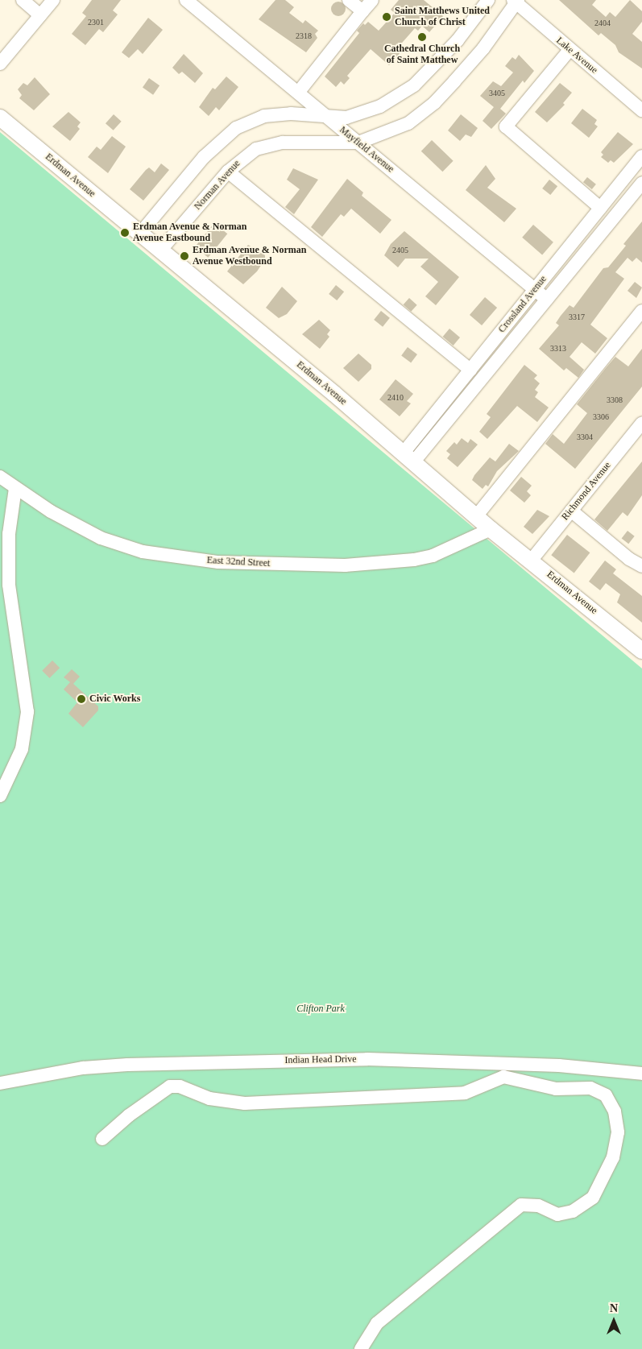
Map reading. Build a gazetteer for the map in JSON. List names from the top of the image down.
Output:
{
  "streets": {
    "main road": ["Erdman Avenue"],
    "street": [
      "Lake Avenue",
      "Mayfield Avenue",
      "Norman Avenue",
      "Crossland Avenue",
      "Richmond Avenue",
      "East 32nd Street",
      "Indian Head Drive"
    ]
  },
  "crossings": [
    ["Lake Avenue", "Norman Avenue"],
    ["Mayfield Avenue", "Norman Avenue"],
    ["Mayfield Avenue", "Crossland Avenue"],
    ["Erdman Avenue", "Norman Avenue"],
    ["Erdman Avenue", "Crossland Avenue"],
    ["Erdman Avenue", "Richmond Avenue"],
    ["Erdman Avenue", "East 32nd Street"]
  ],
  "parks": ["Clifton Park"],
  "places": [
    "Saint Matthews United Church of Christ",
    "Cathedral Church of Saint Matthew",
    "Erdman Avenue & Norman Avenue Eastbound",
    "Erdman Avenue & Norman Avenue Westbound",
    "Civic Works"
  ],
  "house_numbers": [
    "2301",
    "2404",
    "2318",
    "3405",
    "2405",
    "3317",
    "3313",
    "2410",
    "3308",
    "3306",
    "3304"
  ],
  "north": "top"
}
